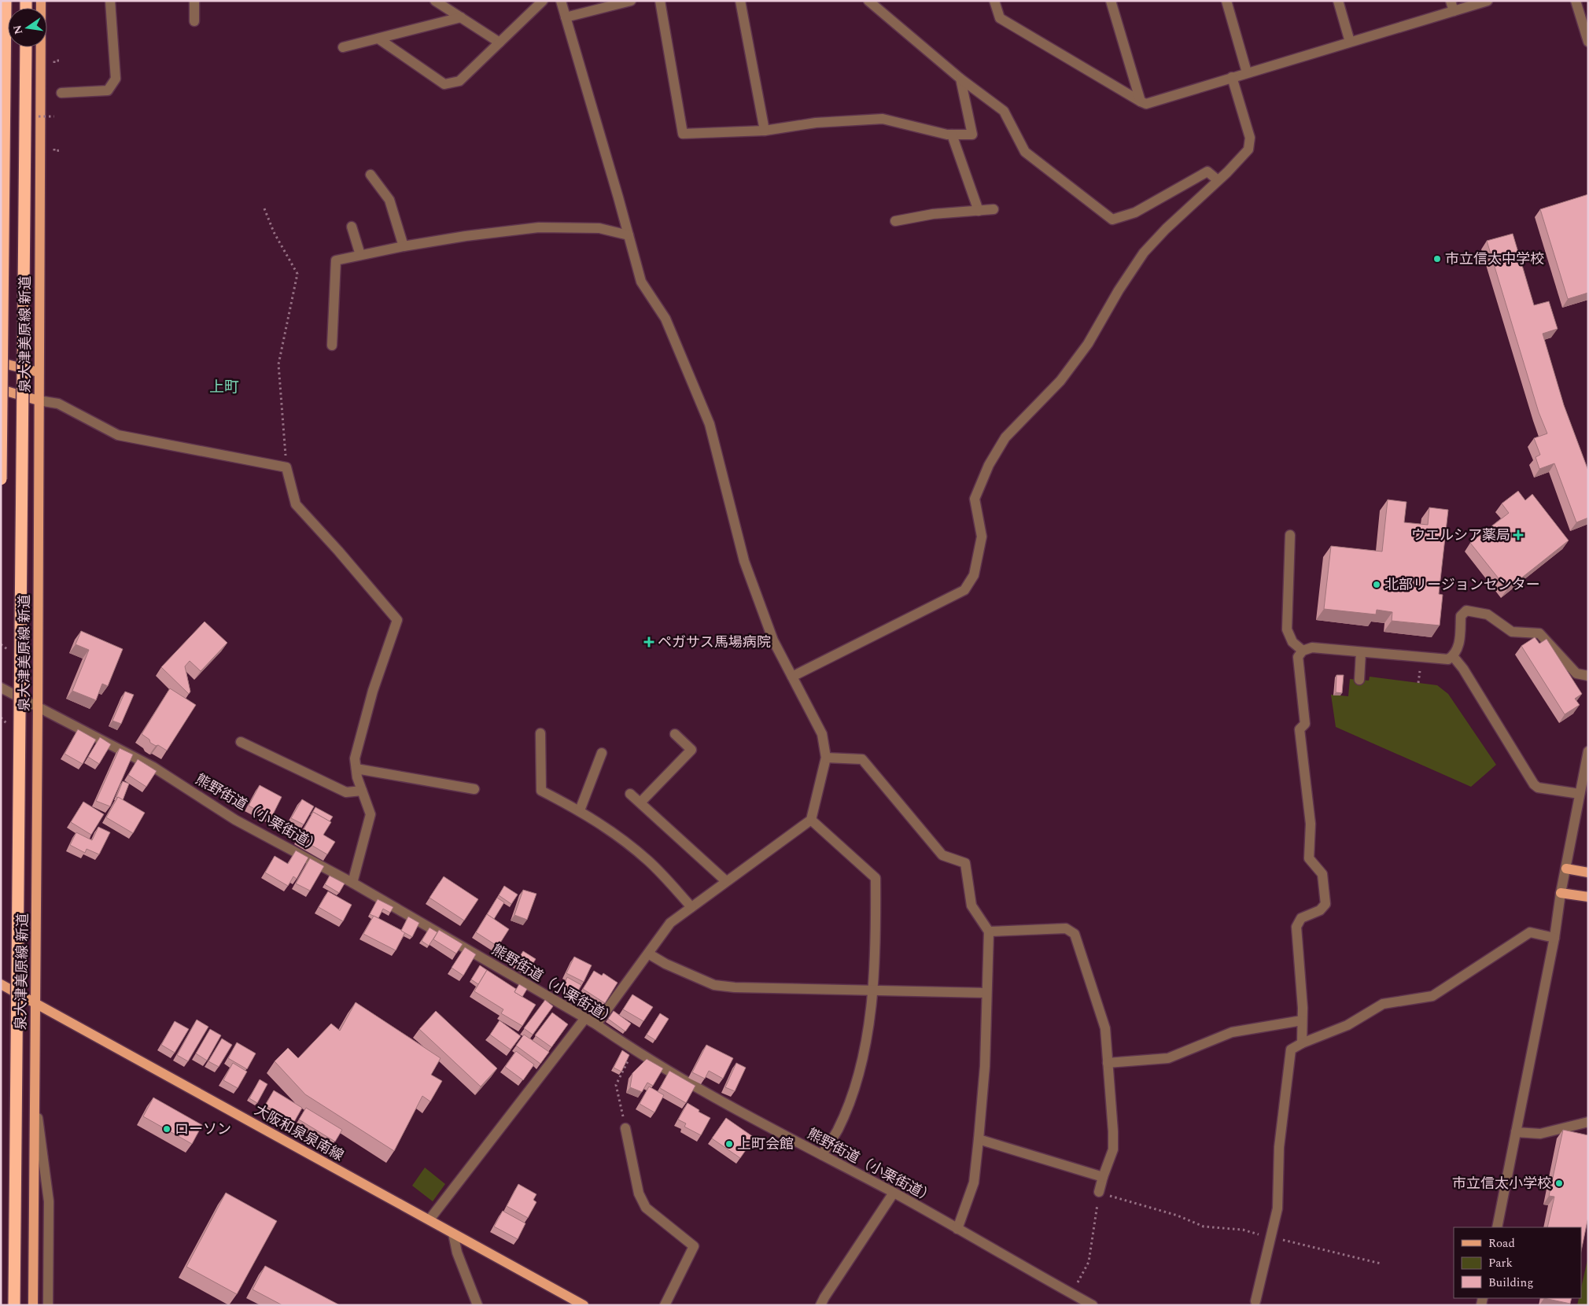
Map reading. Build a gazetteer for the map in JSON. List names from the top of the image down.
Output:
{
  "streets": {
    "main road": ["泉大津美原線 新道", "大阪和泉泉南線"],
    "street": ["熊野街道（小栗街道）"]
  },
  "crossings": [
    ["泉大津美原線 新道", "熊野街道（小栗街道）"],
    ["泉大津美原線 新道", "大阪和泉泉南線"]
  ],
  "districts": ["上町"],
  "places": {
    "other": [
      "市立信太中学校",
      "北部リージョンセンター",
      "ローソン",
      "上町会館",
      "市立信太小学校"
    ],
    "health": ["ウエルシア薬局", "ペガサス馬場病院"]
  },
  "legend": ["Road", "Park", "Building"],
  "north": "left"
}
